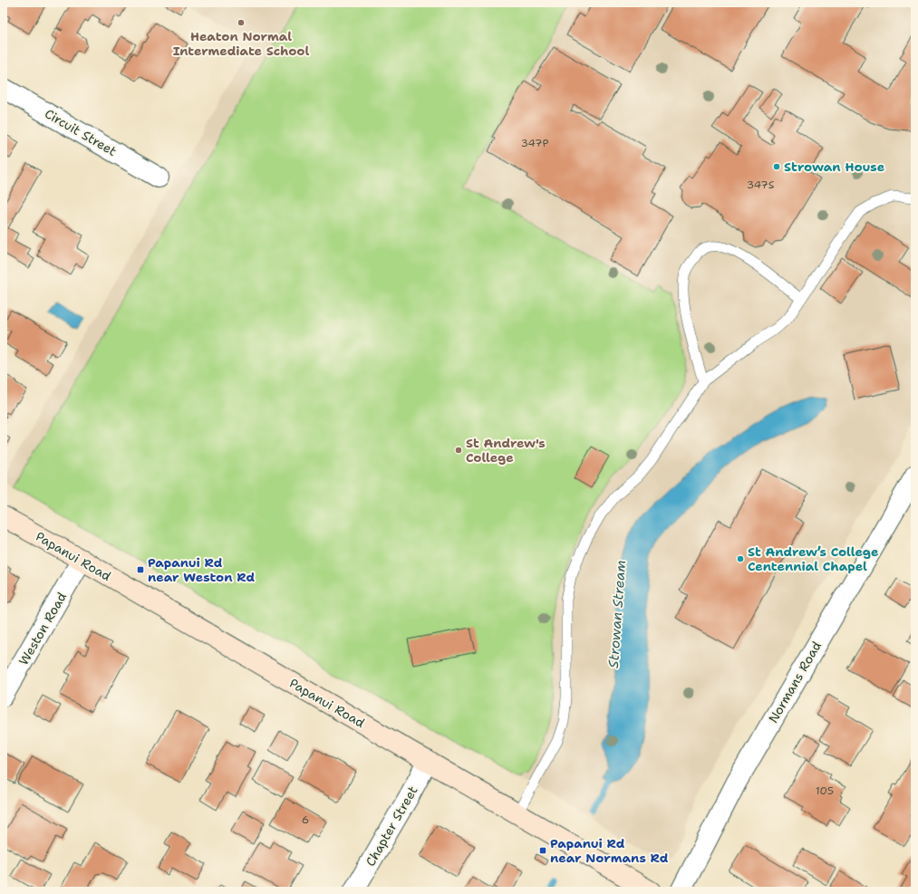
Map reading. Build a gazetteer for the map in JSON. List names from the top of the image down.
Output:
{
  "streets": {
    "main road": ["Papanui Road"],
    "street": [
      "Circuit Street",
      "Weston Road",
      "Normans Road",
      "Chapter Street"
    ]
  },
  "crossings": [
    ["Papanui Road", "Weston Road"],
    ["Papanui Road", "Chapter Street"]
  ],
  "water": ["Strowan Stream"],
  "places": {
    "other": [
      "Heaton Normal Intermediate School",
      "Strowan House",
      "St Andrew's College",
      "St Andrew’s College Centennial Chapel"
    ],
    "transit": ["Papanui Rd near Weston Rd", "Papanui Rd near Normans Rd"]
  },
  "house_numbers": [
    "347P",
    "347S",
    "105",
    "6"
  ]
}
